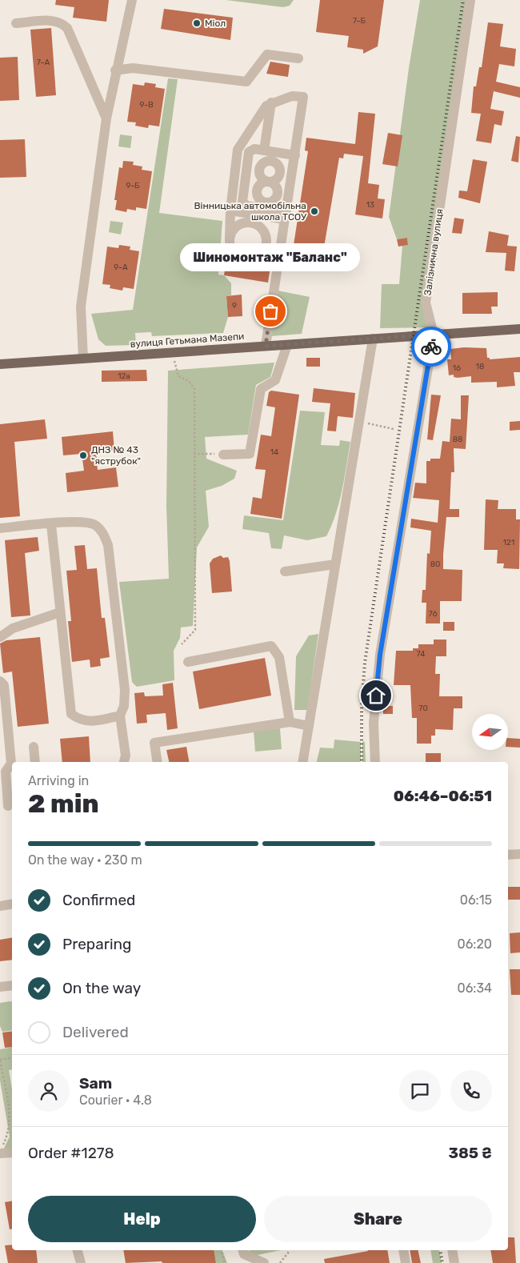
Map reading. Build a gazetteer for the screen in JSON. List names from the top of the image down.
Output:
{
  "streets": {
    "main road": ["вулиця Гетьмана Мазепи"],
    "street": ["Залізнична вулиця"]
  },
  "crossings": [
    ["Залізнична вулиця", "вулиця Гетьмана Мазепи"]
  ],
  "places": [
    "Міол",
    "Вінницька автомобільна школа ТСОУ",
    "Шиномонтаж \"Баланс\"",
    "ДНЗ № 43 \"яструбок\""
  ],
  "house_numbers": [
    "7-Б",
    "7-А",
    "9-В",
    "9-Б",
    "13",
    "9-А",
    "9",
    "18",
    "16",
    "12а",
    "88",
    "14",
    "121",
    "80",
    "76",
    "74",
    "70"
  ],
  "north": "left",
  "page": {
    "bubble": "Шиномонтаж \"Баланс\"",
    "heading": ["2 min", "Arriving in", "06:46–06:51"],
    "panel": [
      "Sam",
      "Courier · 4.8",
      "Order #1278",
      "385 ₴"
    ],
    "bar": "On the way · 230 m",
    "list": [
      ["Confirmed", "06:15"],
      ["Preparing", "06:20"],
      ["On the way", "06:34"],
      "Delivered"
    ],
    "buttons": ["Help", "Share"]
  }
}
